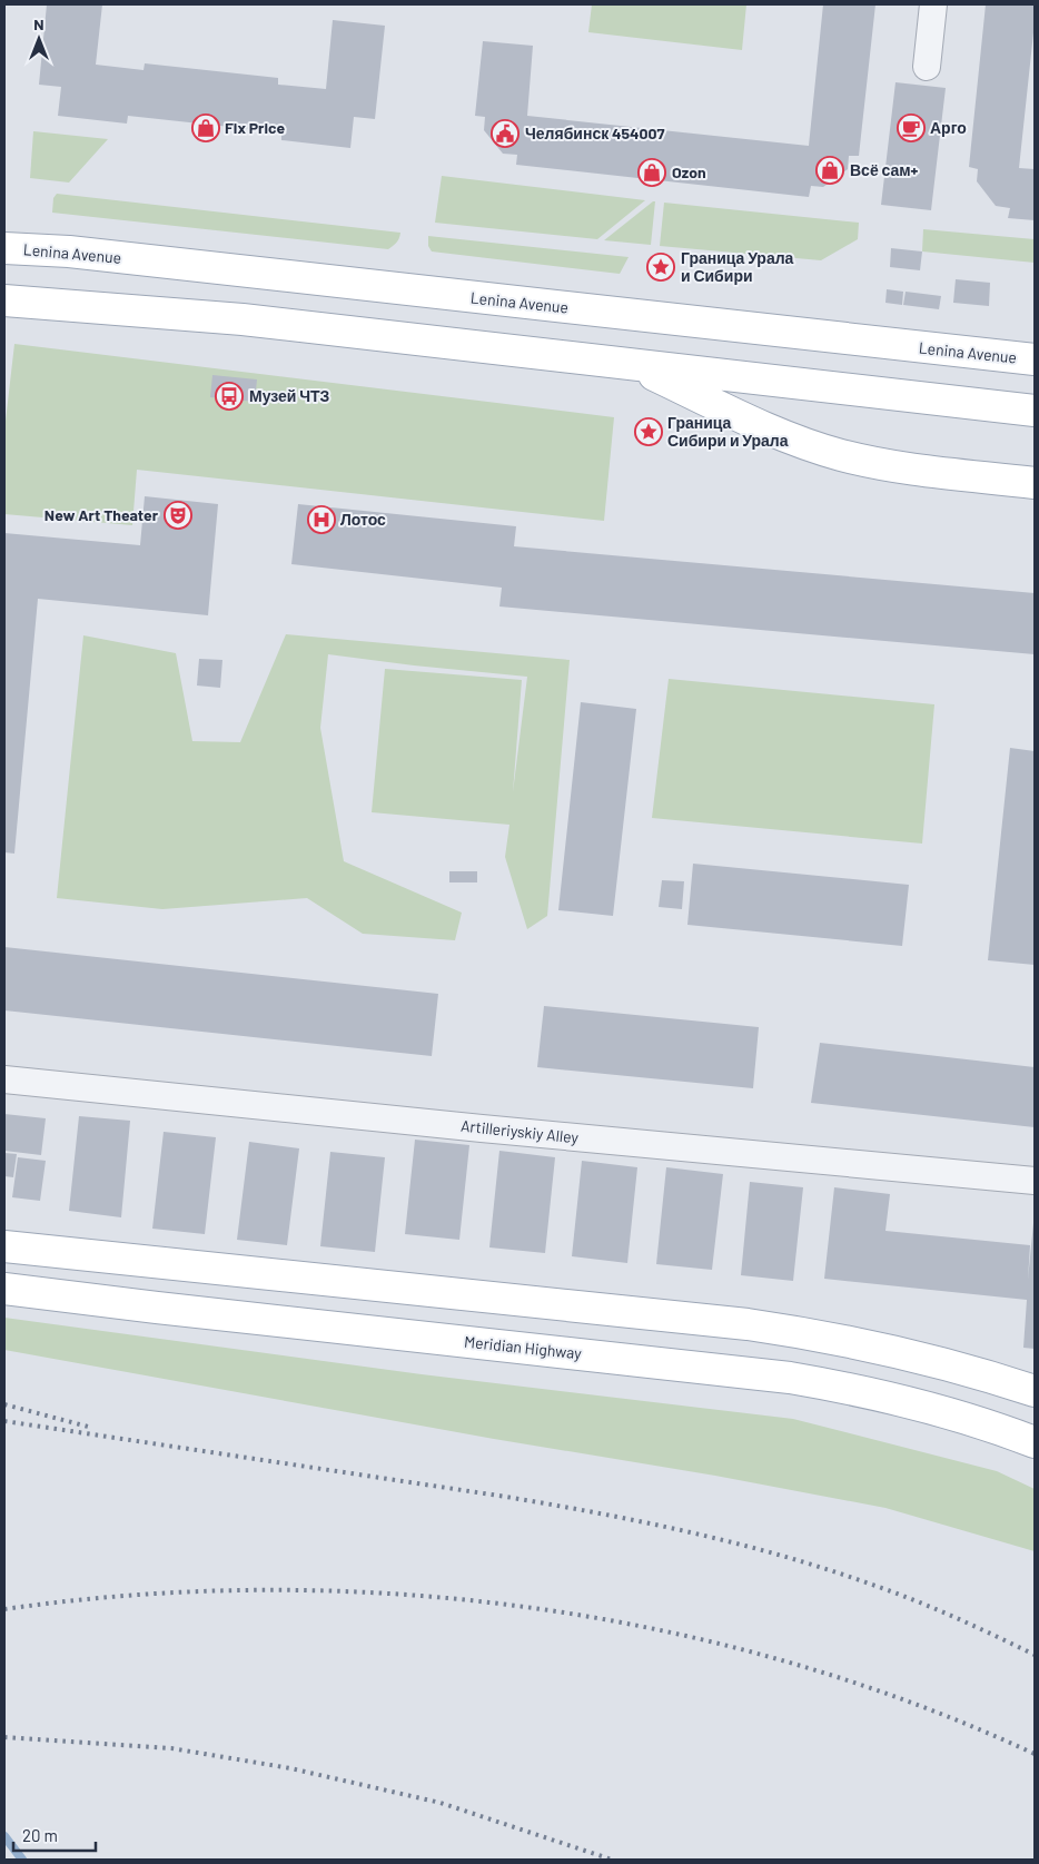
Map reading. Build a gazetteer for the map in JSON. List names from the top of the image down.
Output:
{
  "streets": {
    "main road": ["Lenina Avenue", "Meridian Highway"],
    "street": ["Artilleriyskiy Alley"]
  },
  "places": {
    "shop": ["Fix Price", "Всё сам+", "Ozon"],
    "cafe": ["Арго"],
    "public building": ["Челябинск 454007"],
    "place": ["Граница Урала и Сибири", "Граница Сибири и Урала"],
    "bus stop": ["Музей ЧТЗ"],
    "theatre": ["New Art Theater"],
    "hospital": ["Лотос"]
  },
  "scale_bar": "20 m",
  "north": "top"
}
